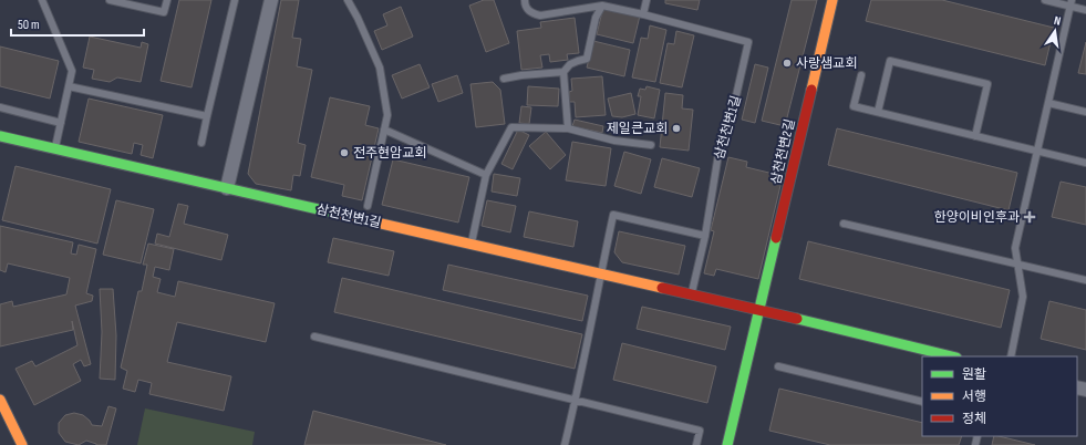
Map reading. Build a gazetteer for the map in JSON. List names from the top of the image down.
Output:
{
  "streets": {
    "street": ["삼천천변1길", "삼천천변2길"]
  },
  "crossings": [
    ["삼천천변1길", "삼천천변2길"]
  ],
  "places": {
    "other": ["사랑샘교회", "제일큰교회", "전주현암교회"],
    "health": ["한양이비인후과"]
  },
  "legend": ["원활", "서행", "정체"],
  "scale_bar": "50 m",
  "north": "top"
}
